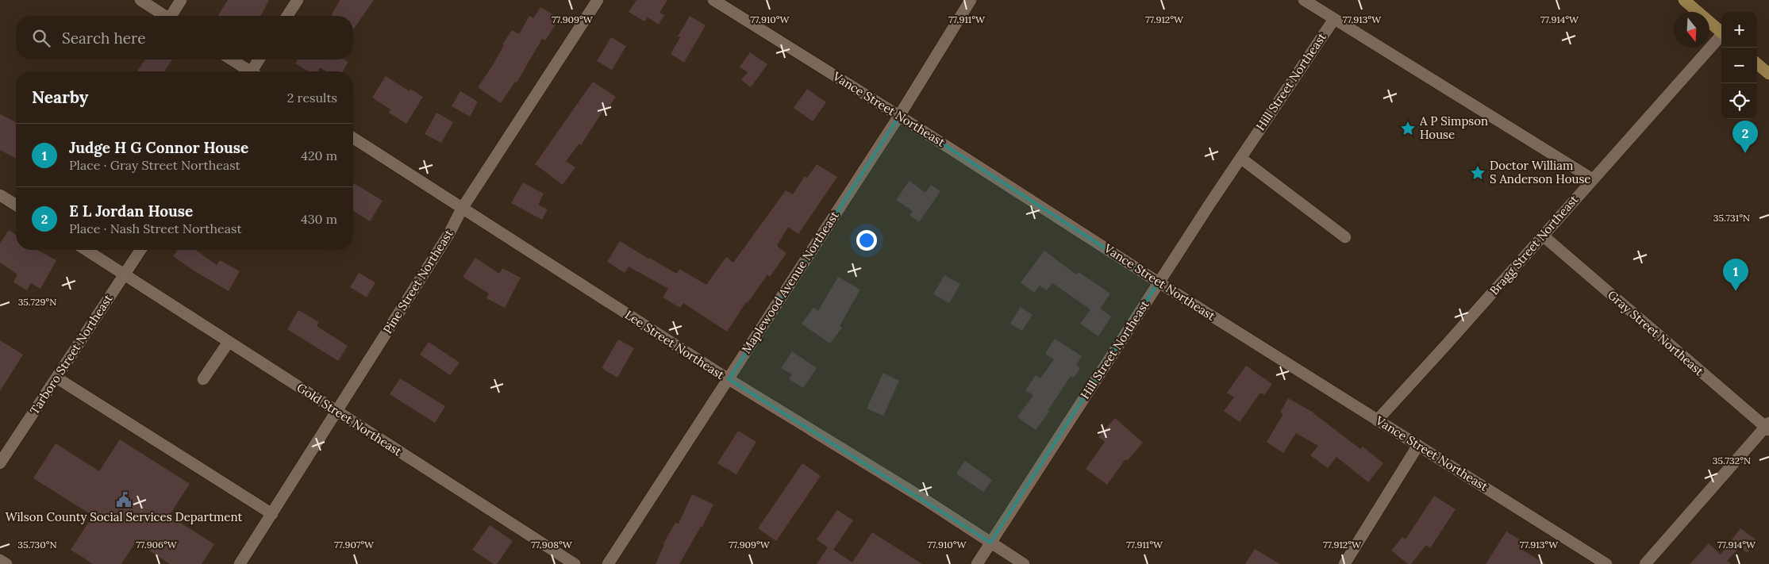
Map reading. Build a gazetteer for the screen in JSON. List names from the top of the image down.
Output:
{
  "streets": {
    "street": [
      "Hill Street Northeast",
      "Vance Street Northeast",
      "Bragg Street Northeast",
      "Pine Street Northeast",
      "Maplewood Avenue Northeast",
      "Gray Street Northeast",
      "Lee Street Northeast",
      "Tarboro Street Northeast",
      "Gold Street Northeast"
    ]
  },
  "crossings": [
    ["Hill Street Northeast", "Vance Street Northeast"],
    ["Hill Street Northeast", "Lee Street Northeast"],
    ["Vance Street Northeast", "Bragg Street Northeast"],
    ["Vance Street Northeast", "Maplewood Avenue Northeast"],
    ["Bragg Street Northeast", "Gray Street Northeast"],
    ["Pine Street Northeast", "Lee Street Northeast"],
    ["Pine Street Northeast", "Gold Street Northeast"],
    ["Maplewood Avenue Northeast", "Lee Street Northeast"],
    ["Tarboro Street Northeast", "Gold Street Northeast"]
  ],
  "places": {
    "place": ["A P Simpson House", "Doctor William S Anderson House"],
    "public building": ["Wilson County Social Services Department"]
  },
  "north": "bottom",
  "page": {
    "map_buttons": ["+", "−"],
    "search": "Search here",
    "heading": ["Nearby", "2 results"],
    "pins": ["2", "1"],
    "list": [
      {
        "mark": "1",
        "name": "Judge H G Connor House",
        "note": "Place · Gray Street Northeast",
        "value": "420 m"
      },
      {
        "mark": "2",
        "name": "E L Jordan House",
        "note": "Place · Nash Street Northeast",
        "value": "430 m"
      }
    ]
  },
  "coordinates": [
    "77.909°W",
    "77.910°W",
    "77.911°W",
    "77.912°W",
    "77.913°W",
    "77.914°W",
    "35.731°N",
    "35.729°N",
    "35.732°N",
    "35.730°N",
    "77.906°W",
    "77.907°W",
    "77.908°W"
  ]
}
